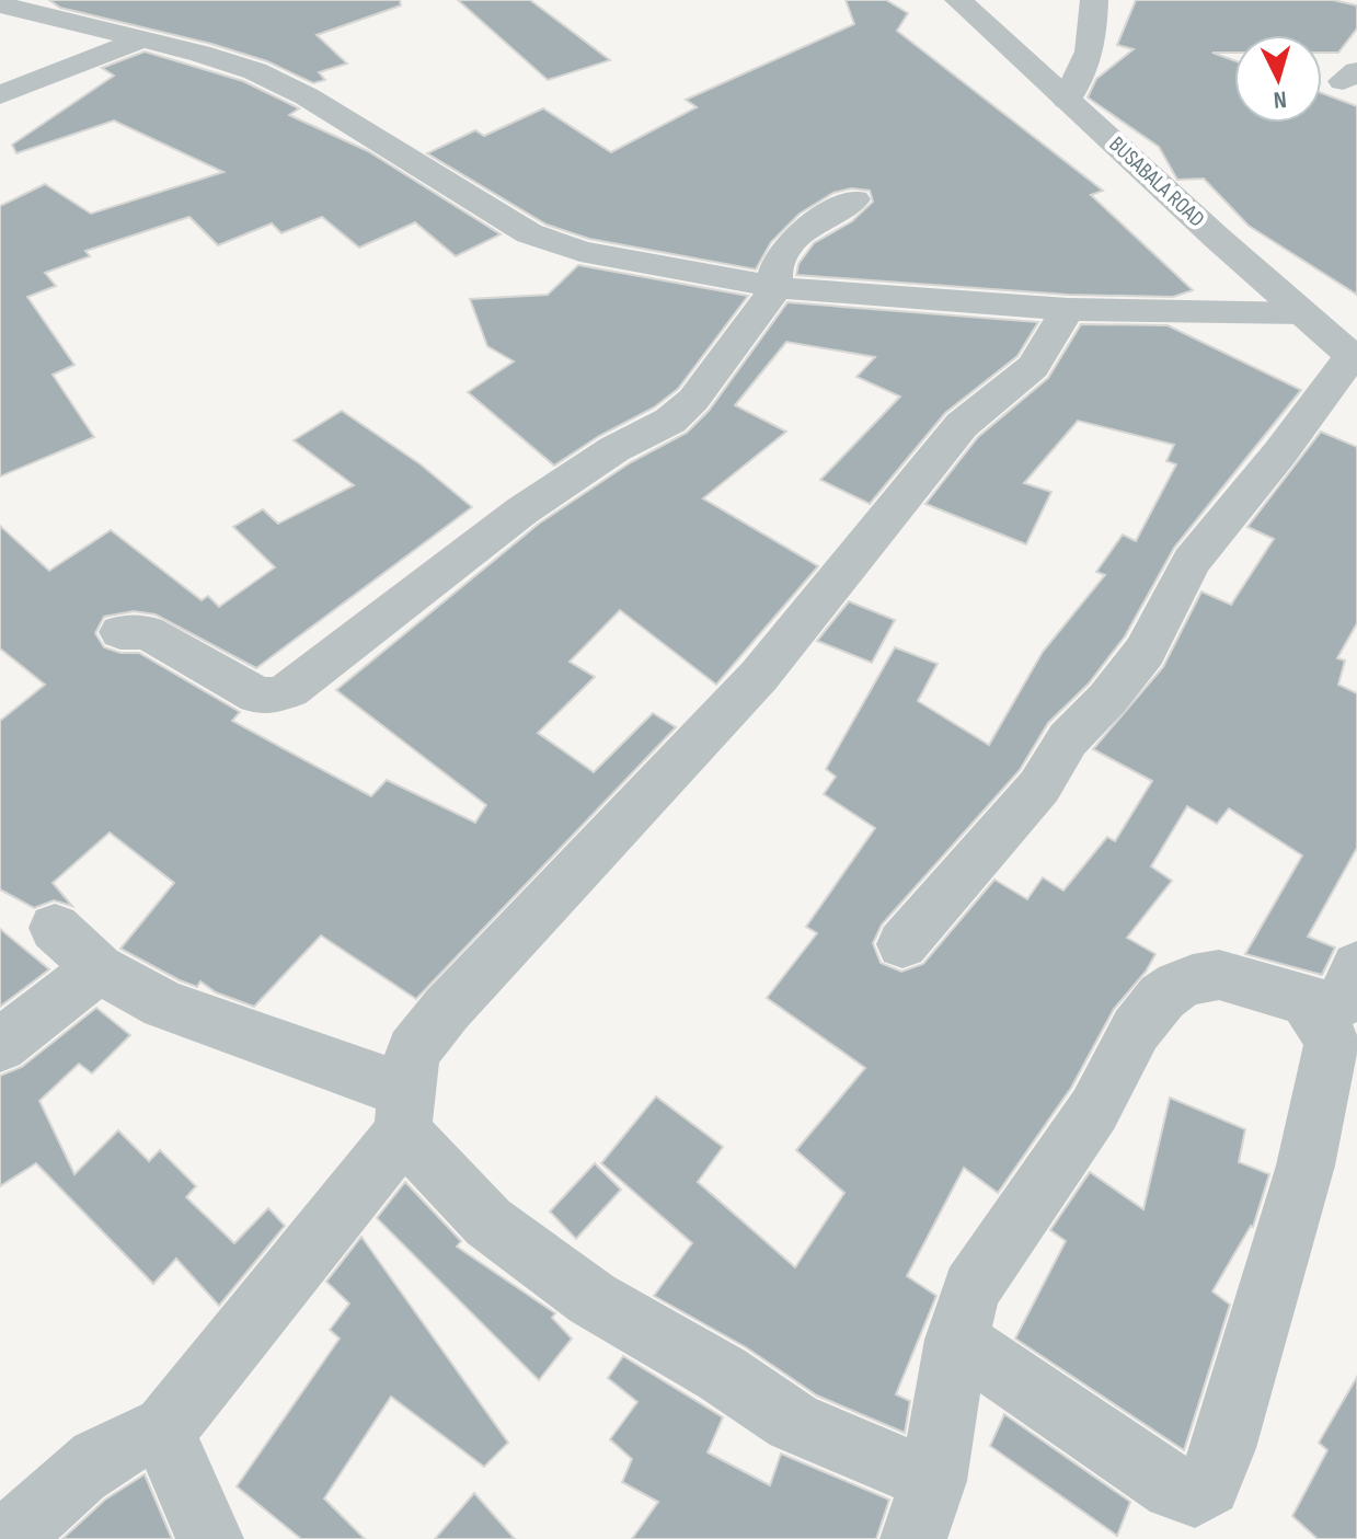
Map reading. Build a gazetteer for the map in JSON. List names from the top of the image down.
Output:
{
  "streets": {
    "street": ["BUSABALA ROAD"]
  },
  "north": "bottom"
}
